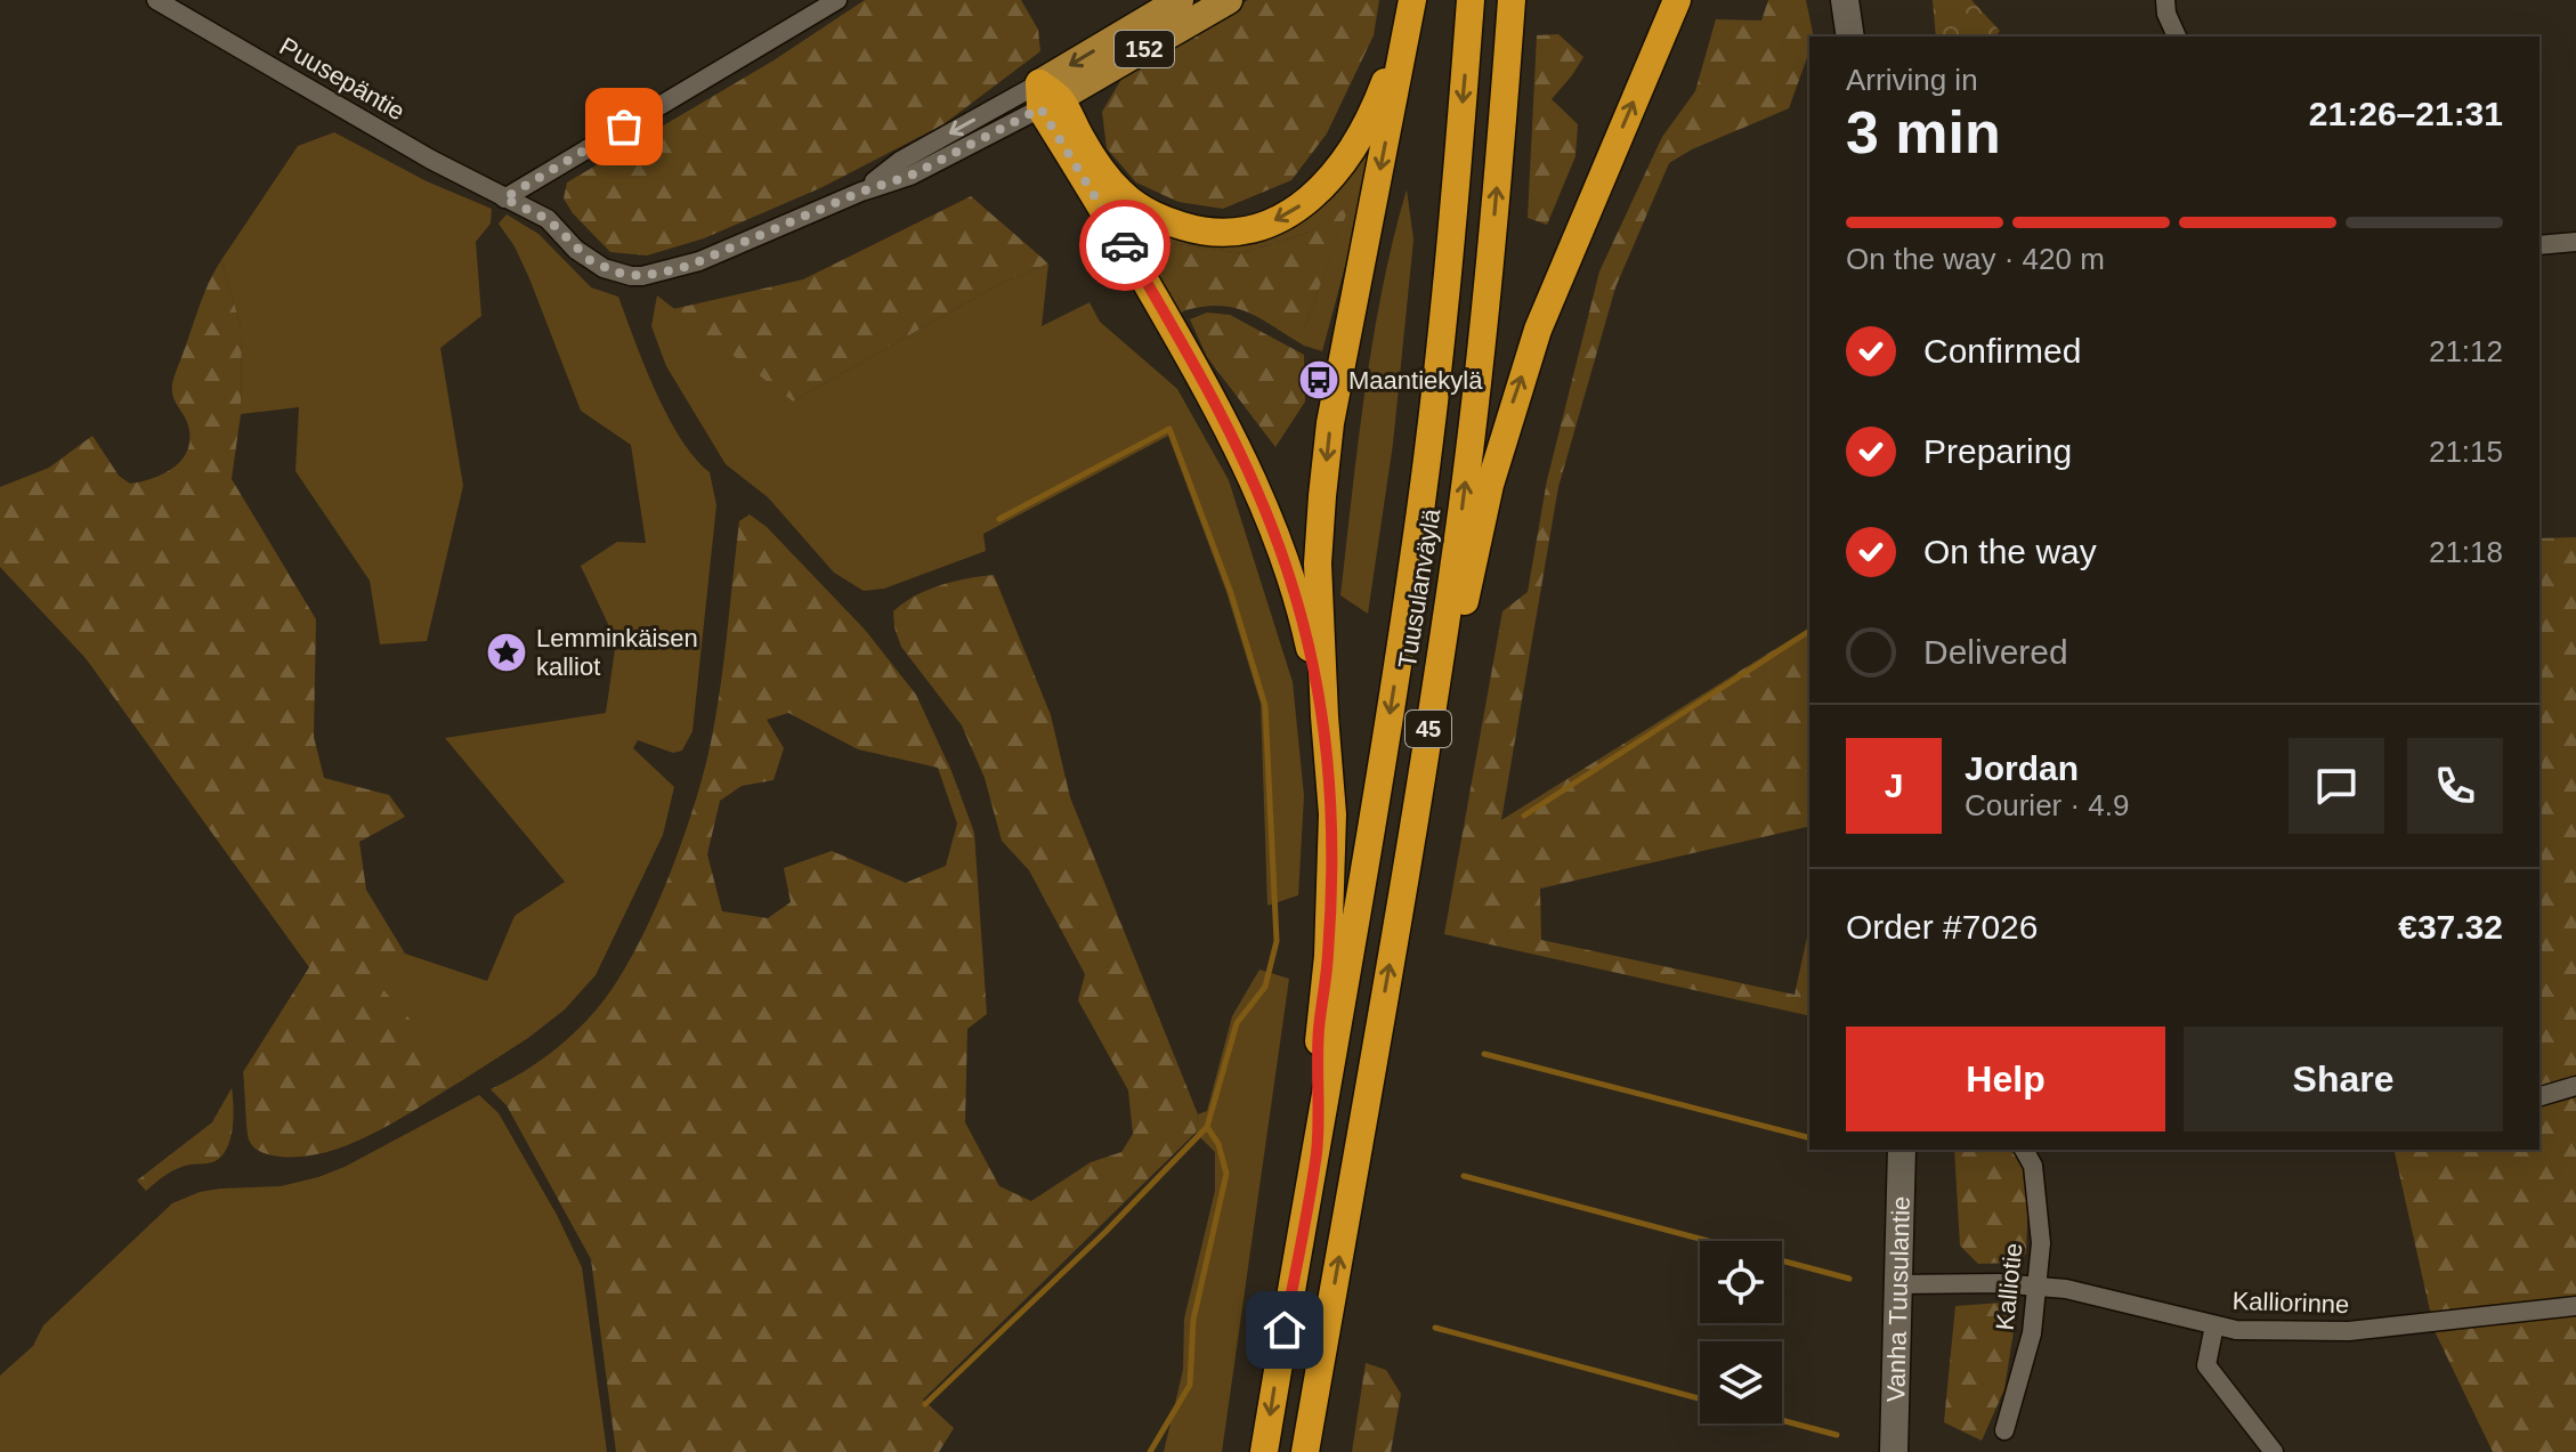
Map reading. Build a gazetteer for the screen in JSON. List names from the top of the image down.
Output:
{
  "streets": {
    "highway": ["Tuusulanväylä", "45"],
    "main road": ["152", "Vanha Tuusulantie"],
    "street": ["Puusepäntie", "Kalliotie", "Kalliorinne"]
  },
  "crossings": [
    ["152", "Puusepäntie"],
    ["Kalliotie", "Kalliorinne"],
    ["Vanha Tuusulantie", "Kalliorinne"]
  ],
  "places": {
    "bus stop": ["Maantiekylä"],
    "place": ["Lemminkäisen kalliot"]
  },
  "page": {
    "heading": ["3 min", "Arriving in", "21:26–21:31"],
    "panel": [
      "Jordan",
      "Courier · 4.9",
      "Order #7026",
      "€37.32"
    ],
    "bar": "On the way · 420 m",
    "list": [
      ["Confirmed", "21:12"],
      ["Preparing", "21:15"],
      ["On the way", "21:18"],
      "Delivered"
    ],
    "round": "J",
    "buttons": ["Help", "Share"]
  }
}
